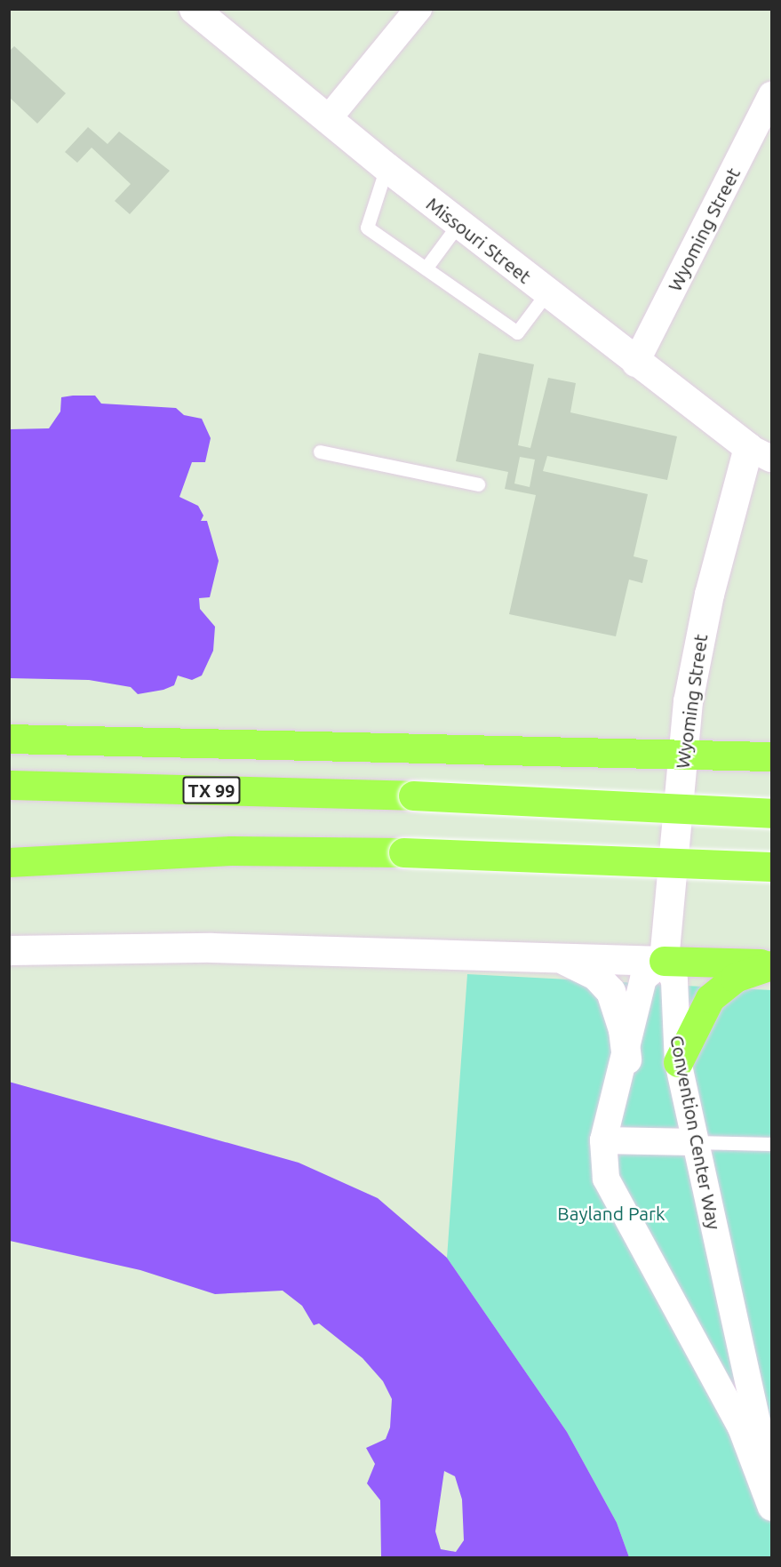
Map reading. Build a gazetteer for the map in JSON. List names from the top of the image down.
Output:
{
  "streets": {
    "highway": ["TX 99"],
    "street": ["Wyoming Street", "Missouri Street", "Convention Center Way"]
  },
  "crossings": [
    ["Wyoming Street", "Missouri Street"],
    ["Wyoming Street", "Convention Center Way"]
  ],
  "parks": ["Bayland Park"]
}
